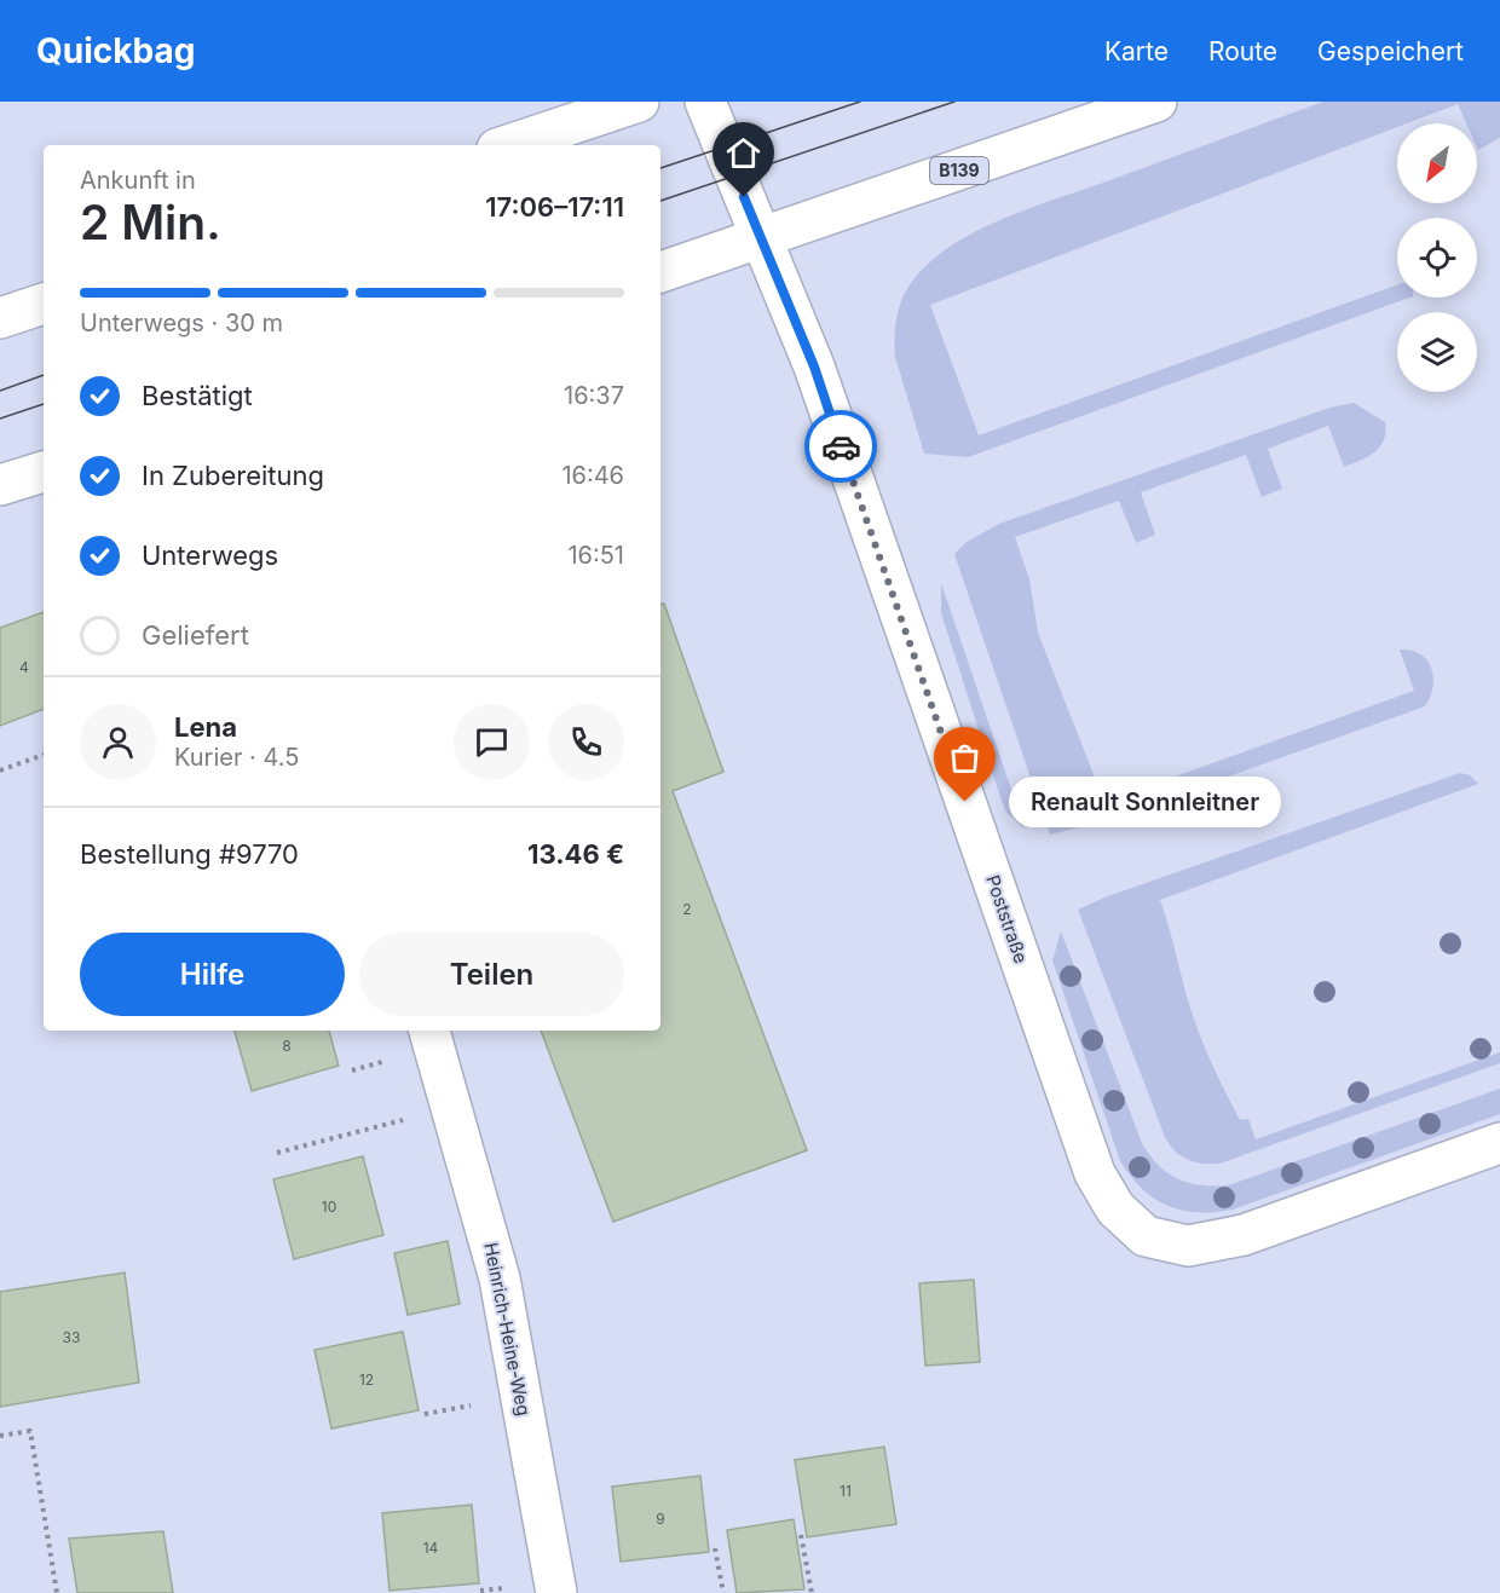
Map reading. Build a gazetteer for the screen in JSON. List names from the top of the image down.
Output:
{
  "streets": {
    "street": ["B139", "Poststraße", "Heinrich-Heine-Weg"]
  },
  "crossings": [
    ["B139", "Poststraße"]
  ],
  "places": ["Renault Sonnleitner"],
  "house_numbers": [
    "4",
    "2",
    "8",
    "10",
    "33",
    "12",
    "11",
    "9",
    "14"
  ],
  "north": "bottom left",
  "page": {
    "header": "Quickbag",
    "nav": ["Karte", "Route", "Gespeichert"],
    "heading": ["2 Min.", "Ankunft in", "17:06–17:11"],
    "panel": [
      "Lena",
      "Kurier · 4.5",
      "Bestellung #9770",
      "13.46 €"
    ],
    "bar": "Unterwegs · 30 m",
    "list": [
      ["Bestätigt", "16:37"],
      ["In Zubereitung", "16:46"],
      ["Unterwegs", "16:51"],
      "Geliefert"
    ],
    "bubble": "Renault Sonnleitner",
    "buttons": ["Hilfe", "Teilen"]
  }
}
